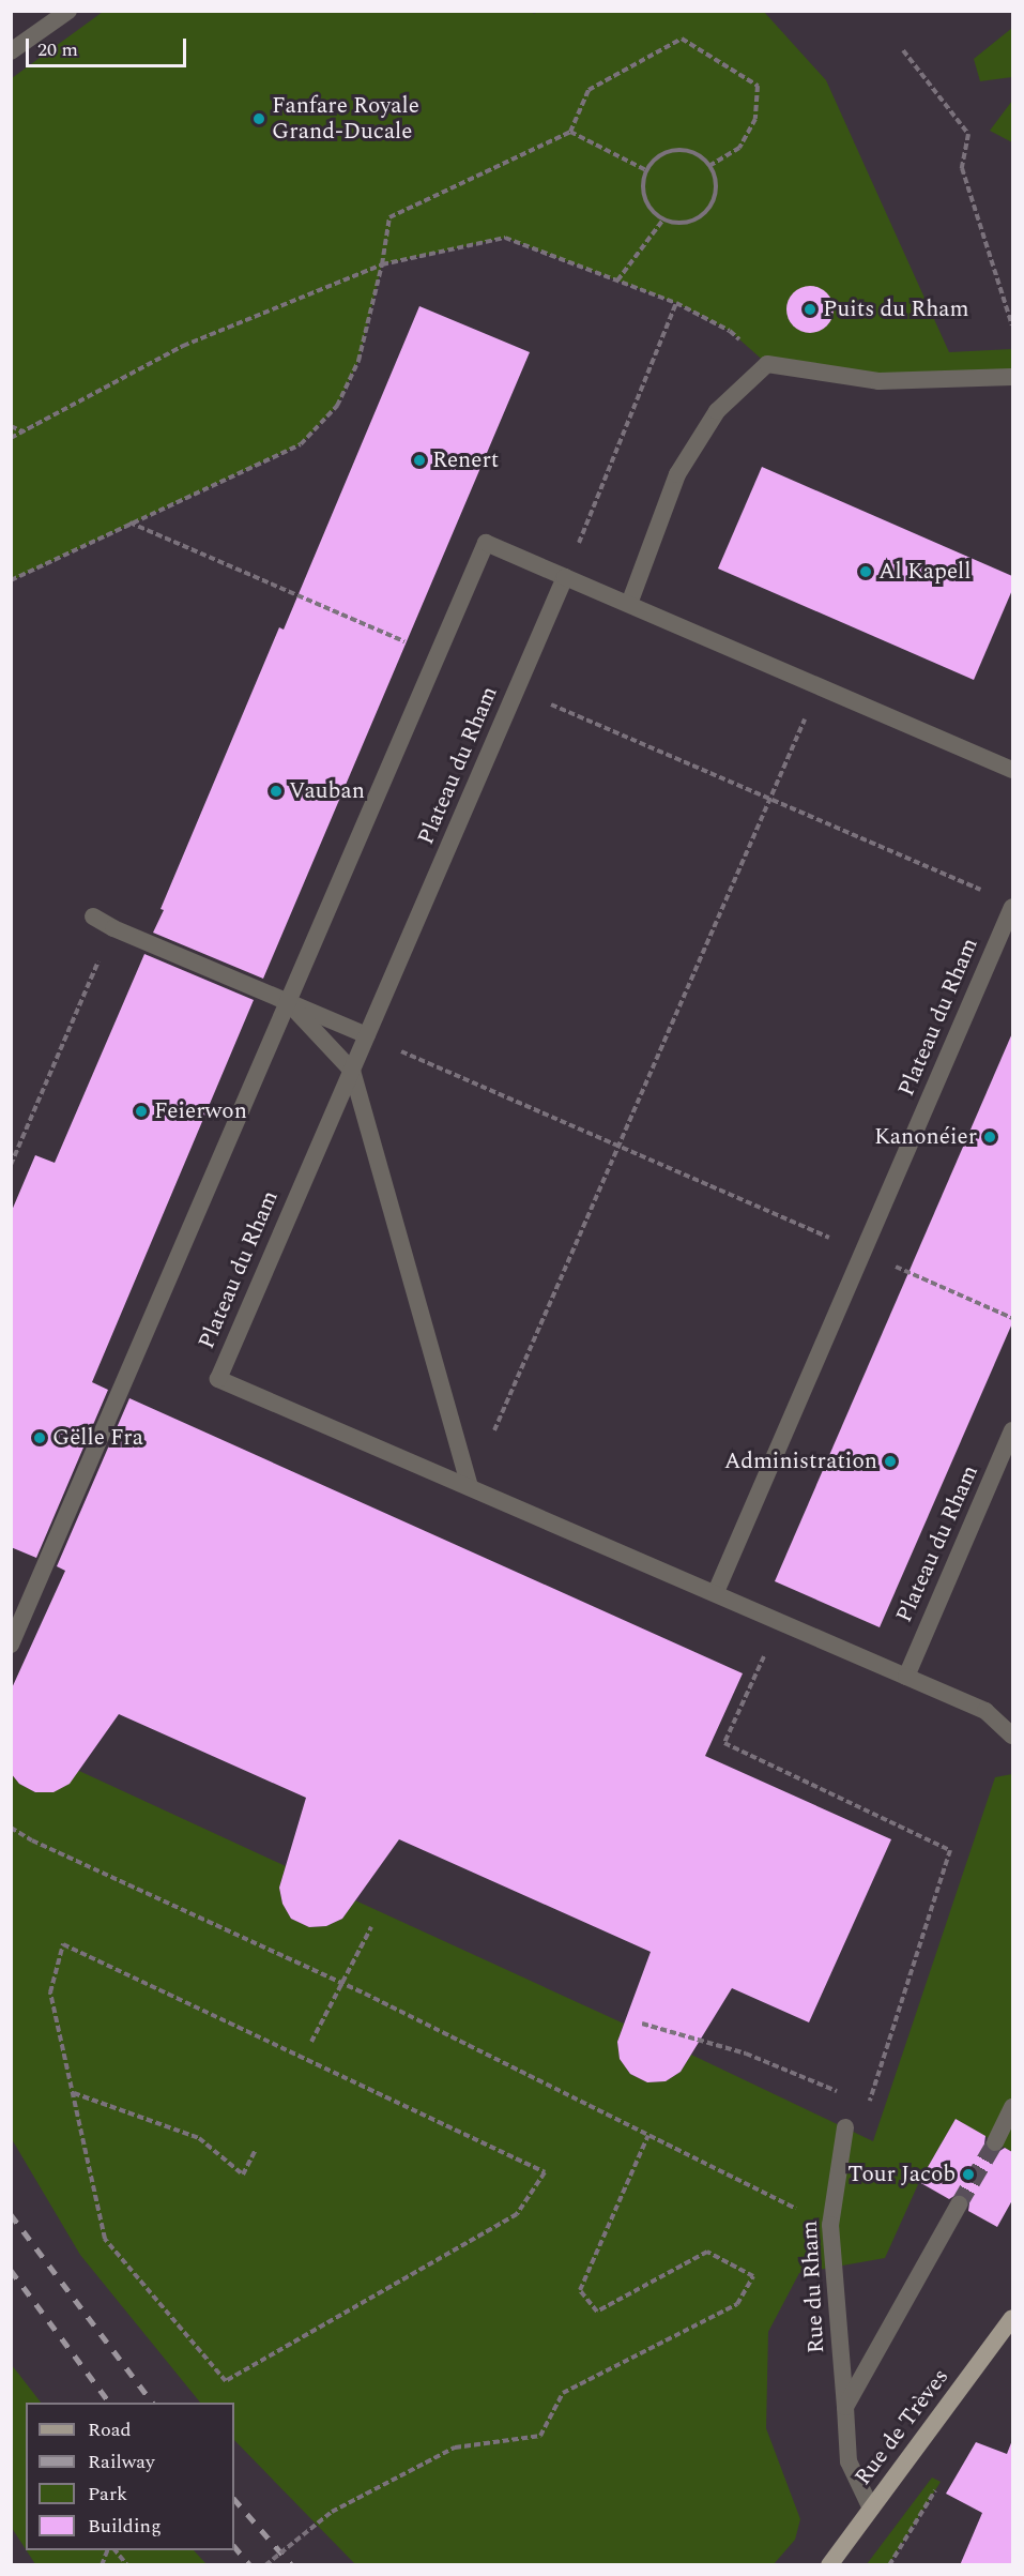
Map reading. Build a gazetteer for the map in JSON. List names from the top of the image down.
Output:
{
  "streets": {
    "main road": ["Rue de Trèves"],
    "street": ["Plateau du Rham", "Rue du Rham"]
  },
  "crossings": [
    ["Rue du Rham", "Rue de Trèves"]
  ],
  "places": [
    "Fanfare Royale Grand-Ducale",
    "Puits du Rham",
    "Renert",
    "Al Kapell",
    "Vauban",
    "Feierwon",
    "Kanonéier",
    "Gëlle Fra",
    "Administration",
    "Tour Jacob"
  ],
  "legend": [
    "Road",
    "Railway",
    "Park",
    "Building"
  ],
  "scale_bar": "20 m"
}
